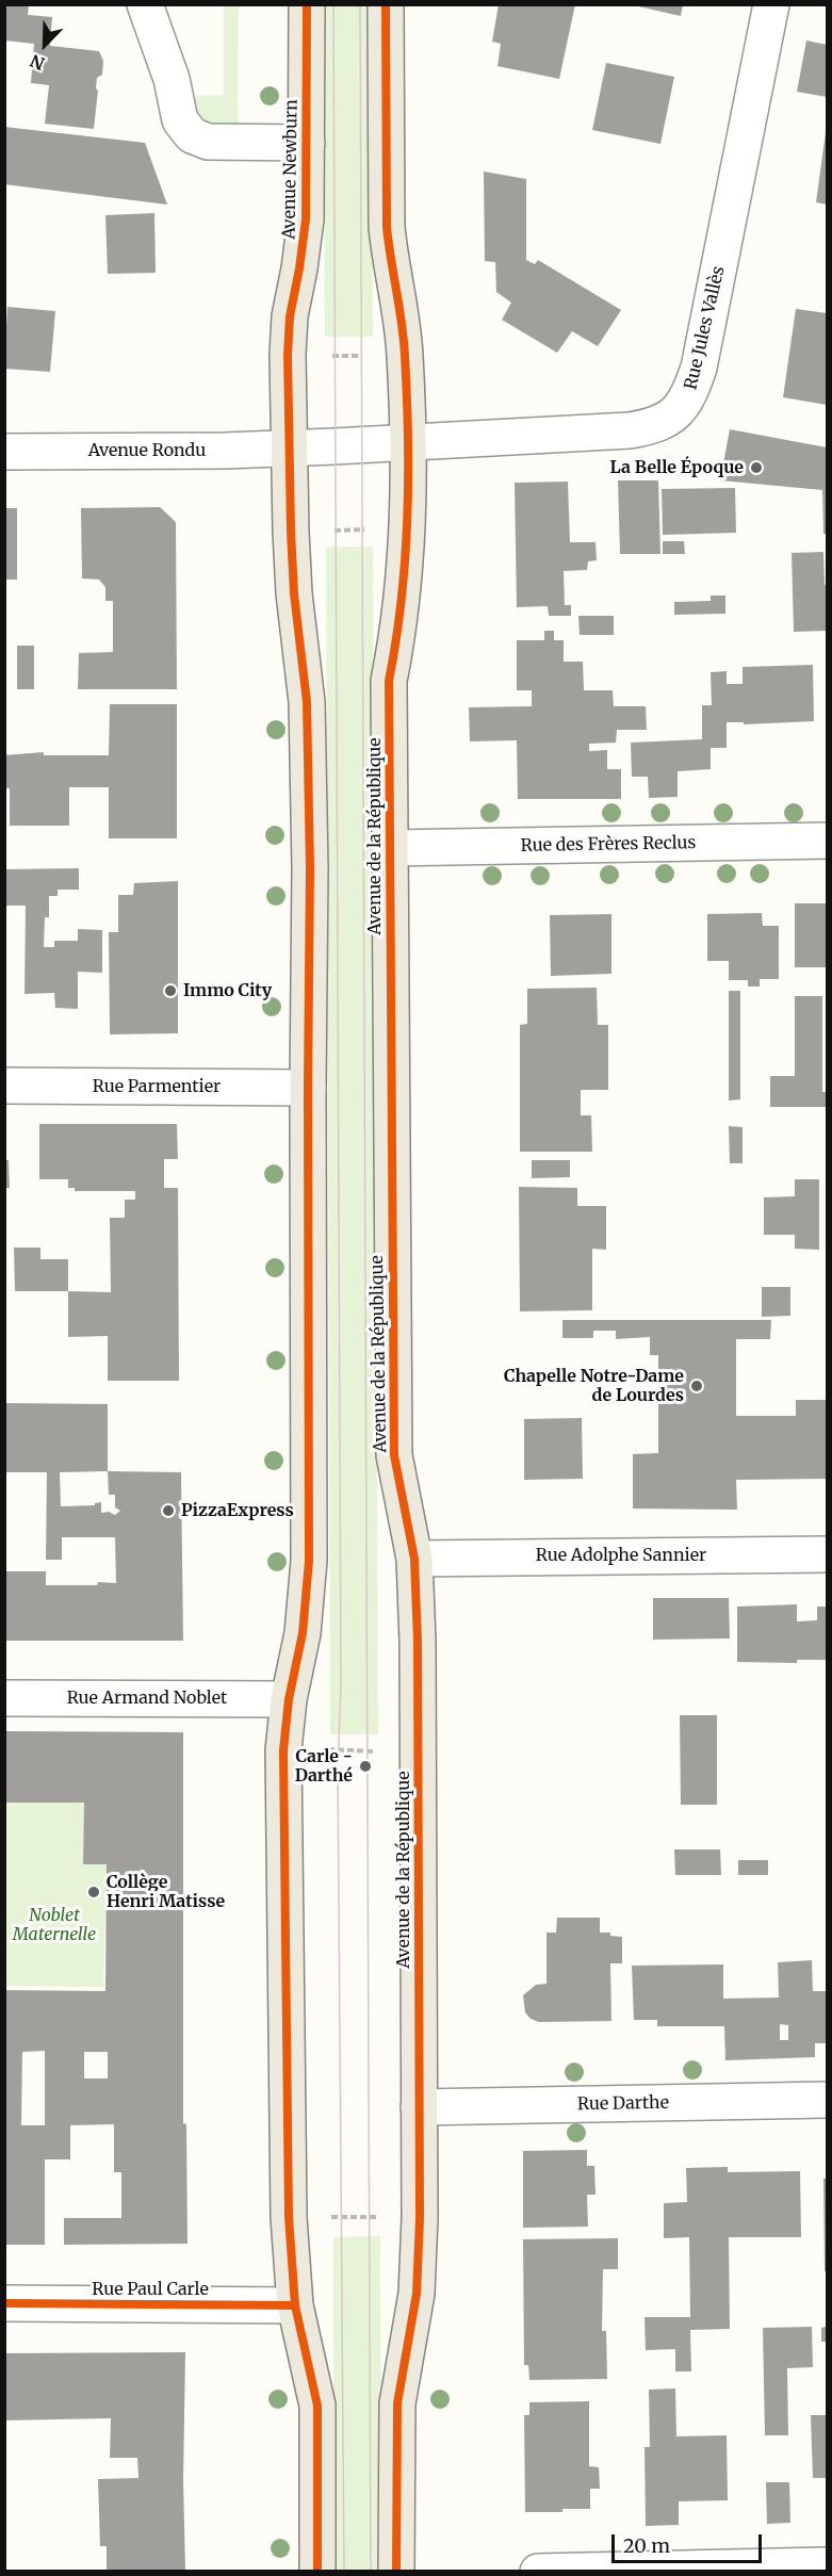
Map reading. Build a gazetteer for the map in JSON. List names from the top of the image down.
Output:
{
  "streets": {
    "main road": ["Avenue Newburn", "Avenue de la République"],
    "street": [
      "Rue Jules Vallès",
      "Avenue Rondu",
      "Rue des Frères Reclus",
      "Rue Parmentier",
      "Rue Adolphe Sannier",
      "Rue Armand Noblet",
      "Rue Darthe",
      "Rue Paul Carle"
    ]
  },
  "crossings": [
    ["Avenue Newburn", "Rue Jules Vallès"],
    ["Avenue Newburn", "Avenue Rondu"],
    ["Rue Jules Vallès", "Avenue Rondu"],
    ["Rue Jules Vallès", "Avenue de la République"],
    ["Avenue de la République", "Rue des Frères Reclus"],
    ["Avenue de la République", "Rue Adolphe Sannier"],
    ["Avenue de la République", "Rue Darthe"]
  ],
  "parks": ["Noblet Maternelle"],
  "places": [
    "La Belle Époque",
    "Immo City",
    "Chapelle Notre-Dame de Lourdes",
    "PizzaExpress",
    "Carle - Darthé",
    "Collège Henri Matisse"
  ],
  "scale_bar": "20 m",
  "north": "bottom left"
}
